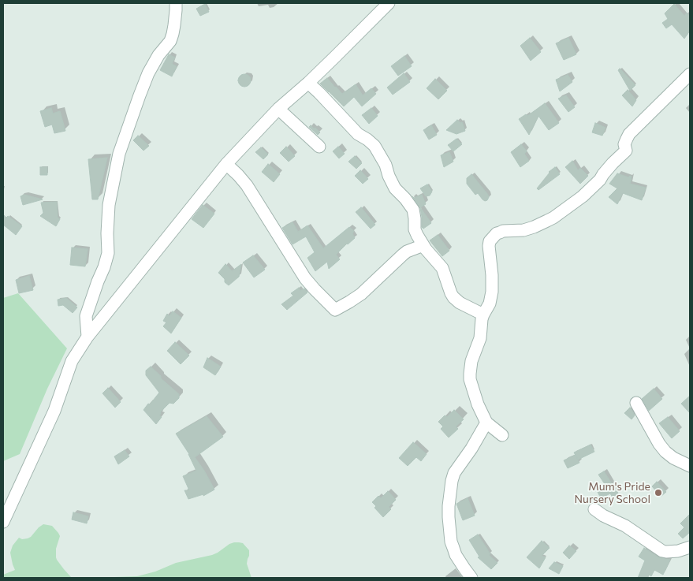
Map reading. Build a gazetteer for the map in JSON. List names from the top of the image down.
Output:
{
  "places": ["Mum's Pride Nursery School"]
}
